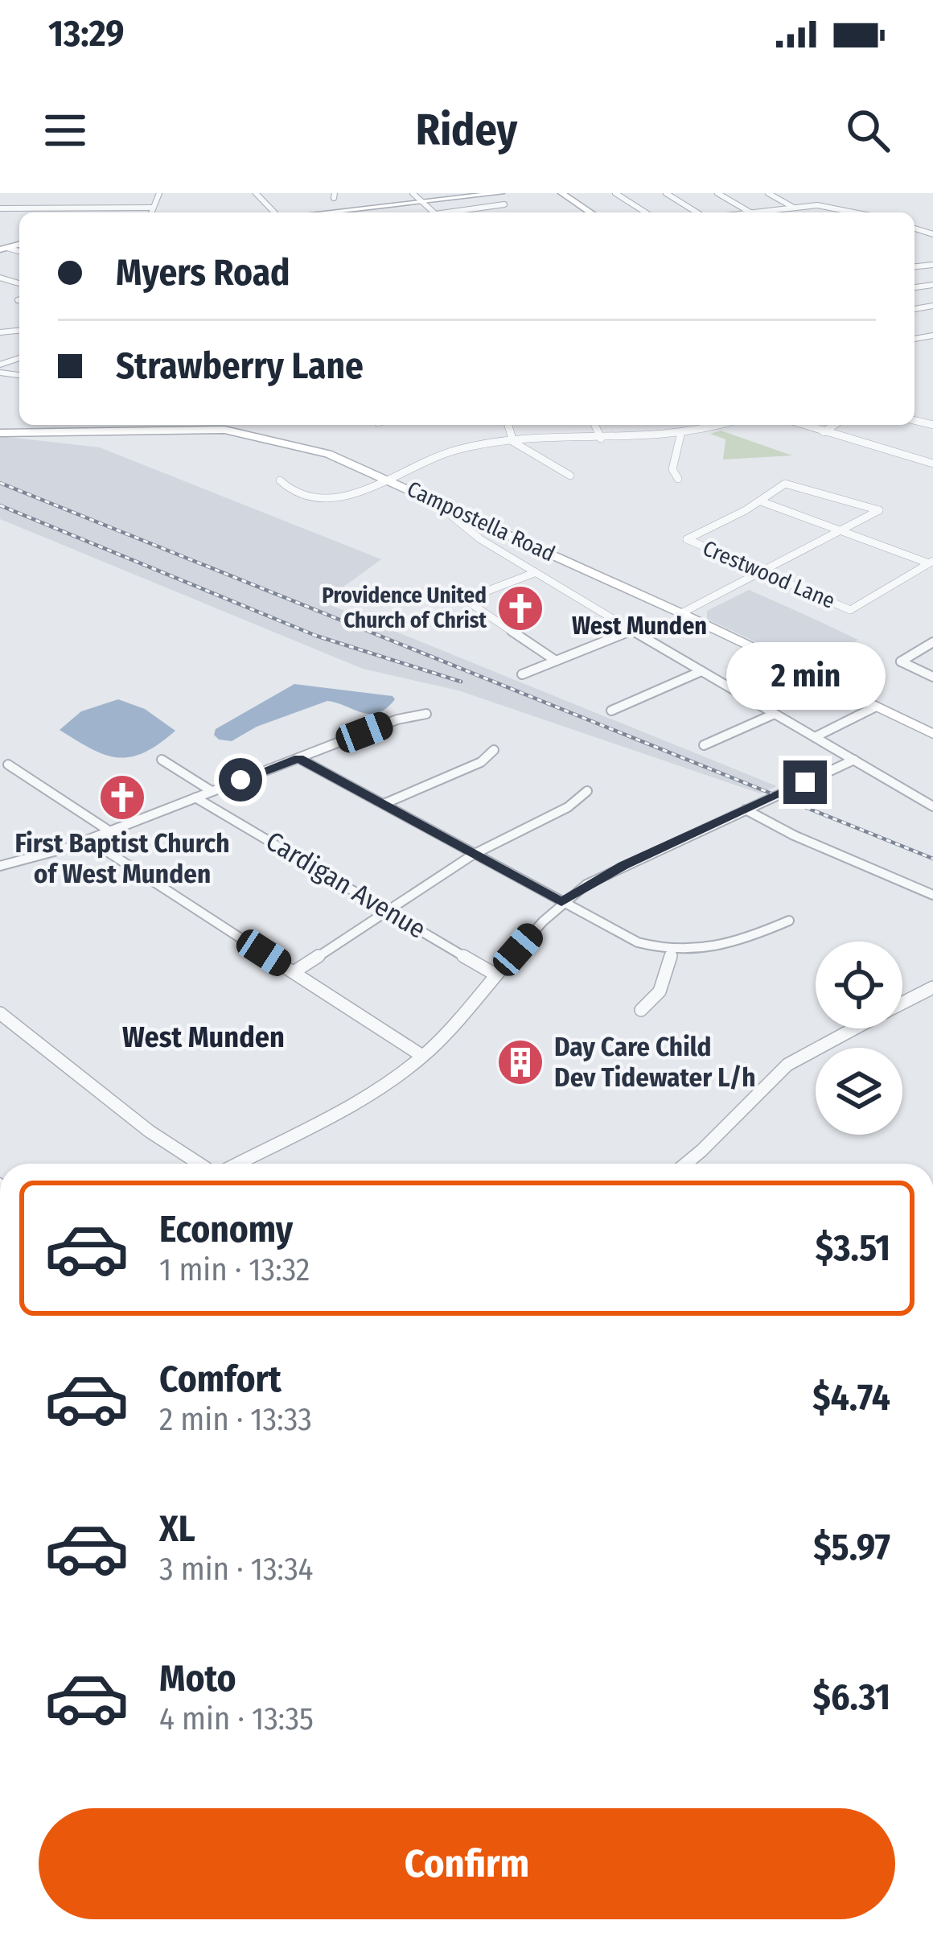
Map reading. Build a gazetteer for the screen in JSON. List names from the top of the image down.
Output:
{
  "streets": {
    "main road": ["Campostella Road"],
    "street": ["Crestwood Lane", "Cardigan Avenue"]
  },
  "districts": ["West Munden", "West Munden"],
  "places": {
    "church": ["Providence United Church of Christ", "First Baptist Church of West Munden"],
    "building": ["Day Care Child Dev Tidewater L/h"]
  },
  "page": {
    "status": "13:29",
    "header": "Ridey",
    "banner": ["Myers Road", "Strawberry Lane"],
    "bubble": "2 min",
    "list": [
      {
        "name": "Economy",
        "note": "1 min · 13:32",
        "value": "$3.51"
      },
      {
        "name": "Comfort",
        "note": "2 min · 13:33",
        "value": "$4.74"
      },
      {
        "name": "XL",
        "note": "3 min · 13:34",
        "value": "$5.97"
      },
      {
        "name": "Moto",
        "note": "4 min · 13:35",
        "value": "$6.31"
      }
    ],
    "buttons": "Confirm"
  }
}
